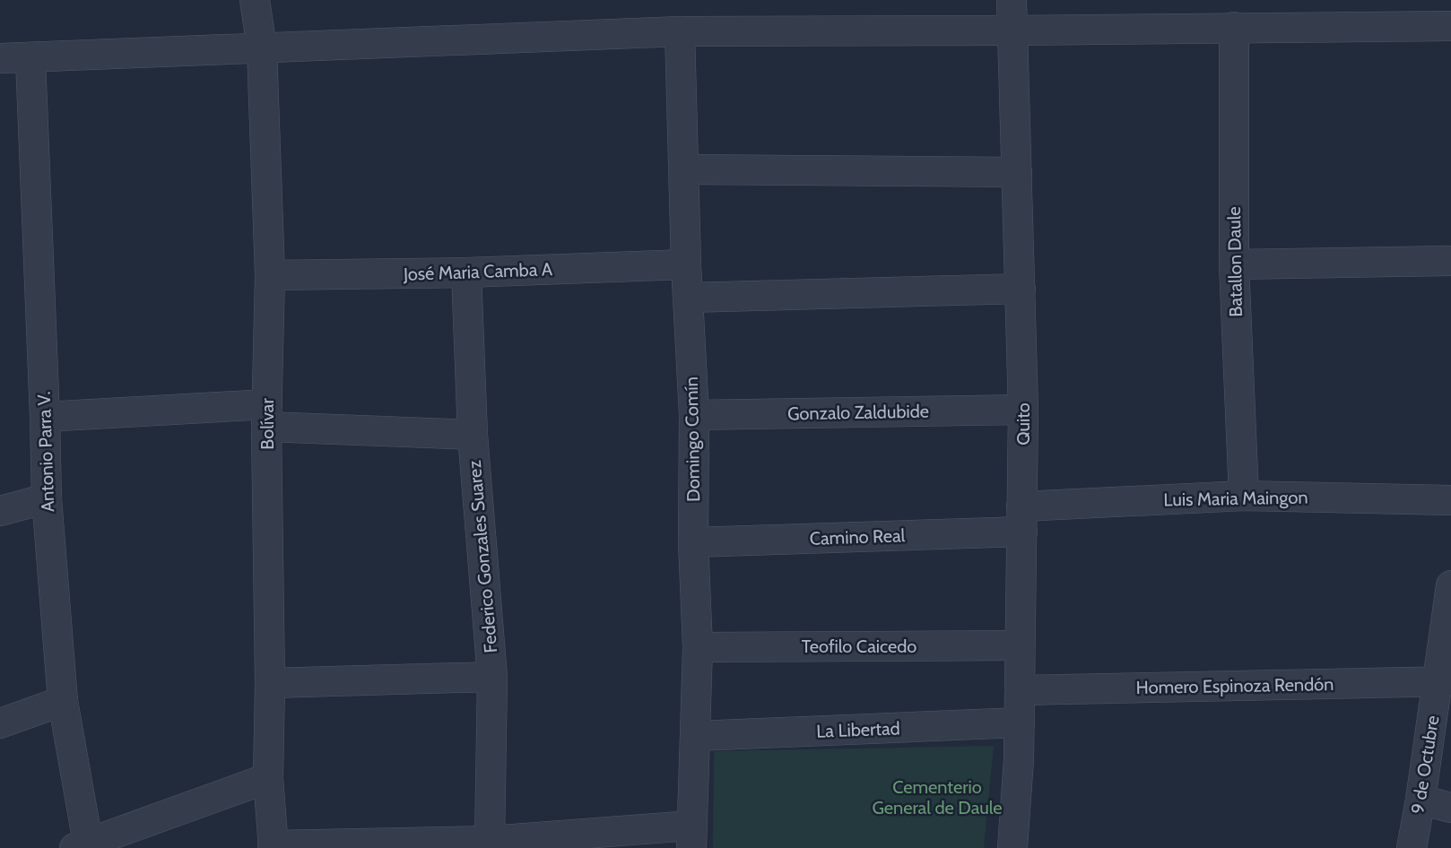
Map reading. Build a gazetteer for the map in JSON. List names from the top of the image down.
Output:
{
  "streets": {
    "street": [
      "Batallon Daule",
      "José Maria Camba A",
      "Gonzalo Zaldubide",
      "Bolívar",
      "Quito",
      "Domingo Comín",
      "Antonio Parra V.",
      "Luis Maria Maingon",
      "Camino Real",
      "Federico Gonzales Suarez",
      "Teofilo Caicedo",
      "Homero Espinoza Rendón",
      "La Libertad",
      "9 de Octubre"
    ]
  },
  "crossings": [
    ["Batallon Daule", "Luis Maria Maingon"],
    ["José Maria Camba A", "Bolívar"],
    ["José Maria Camba A", "Domingo Comín"],
    ["José Maria Camba A", "Federico Gonzales Suarez"],
    ["Gonzalo Zaldubide", "Quito"],
    ["Gonzalo Zaldubide", "Domingo Comín"],
    ["Quito", "Luis Maria Maingon"],
    ["Quito", "Camino Real"],
    ["Quito", "Teofilo Caicedo"],
    ["Quito", "Homero Espinoza Rendón"],
    ["Quito", "La Libertad"],
    ["Domingo Comín", "Camino Real"],
    ["Domingo Comín", "Teofilo Caicedo"],
    ["Domingo Comín", "La Libertad"],
    ["Luis Maria Maingon", "Camino Real"],
    ["Homero Espinoza Rendón", "9 de Octubre"]
  ],
  "parks": ["Cementerio General de Daule"]
}
